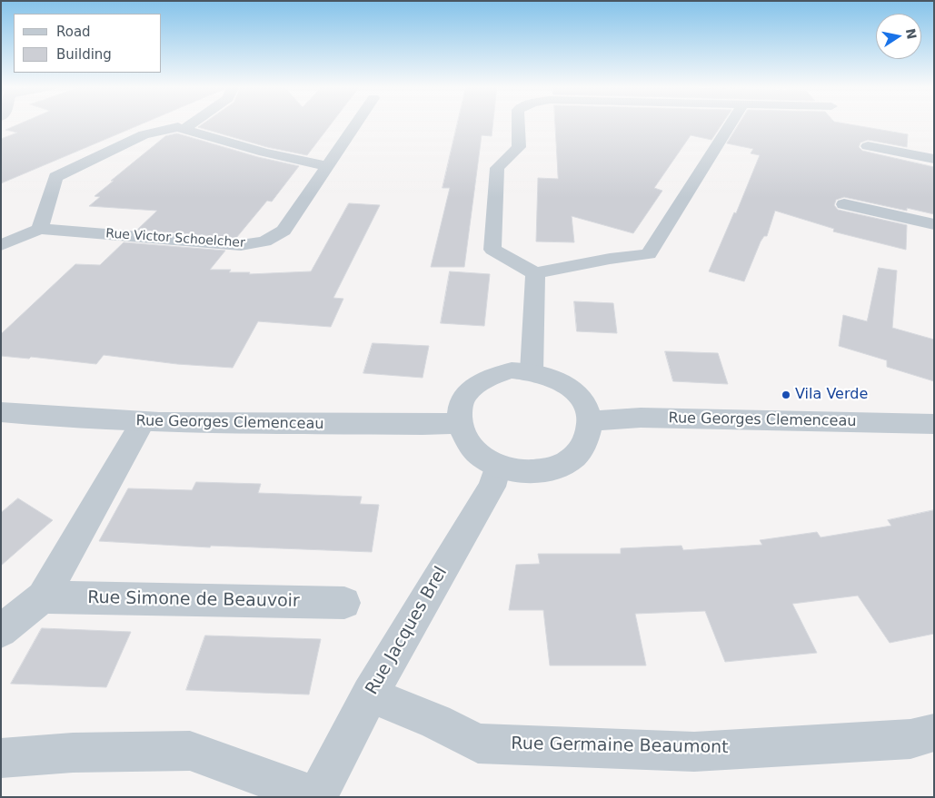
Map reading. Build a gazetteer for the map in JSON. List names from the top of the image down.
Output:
{
  "streets": {
    "street": [
      "Rue Victor Schoelcher",
      "Rue Georges Clemenceau",
      "Rue Simone de Beauvoir",
      "Rue Jacques Brel",
      "Rue Germaine Beaumont"
    ]
  },
  "crossings": [
    ["Rue Georges Clemenceau", "Rue Jacques Brel"],
    ["Rue Jacques Brel", "Rue Germaine Beaumont"]
  ],
  "places": ["Vila Verde"],
  "legend": ["Road", "Building"],
  "north": "right"
}
